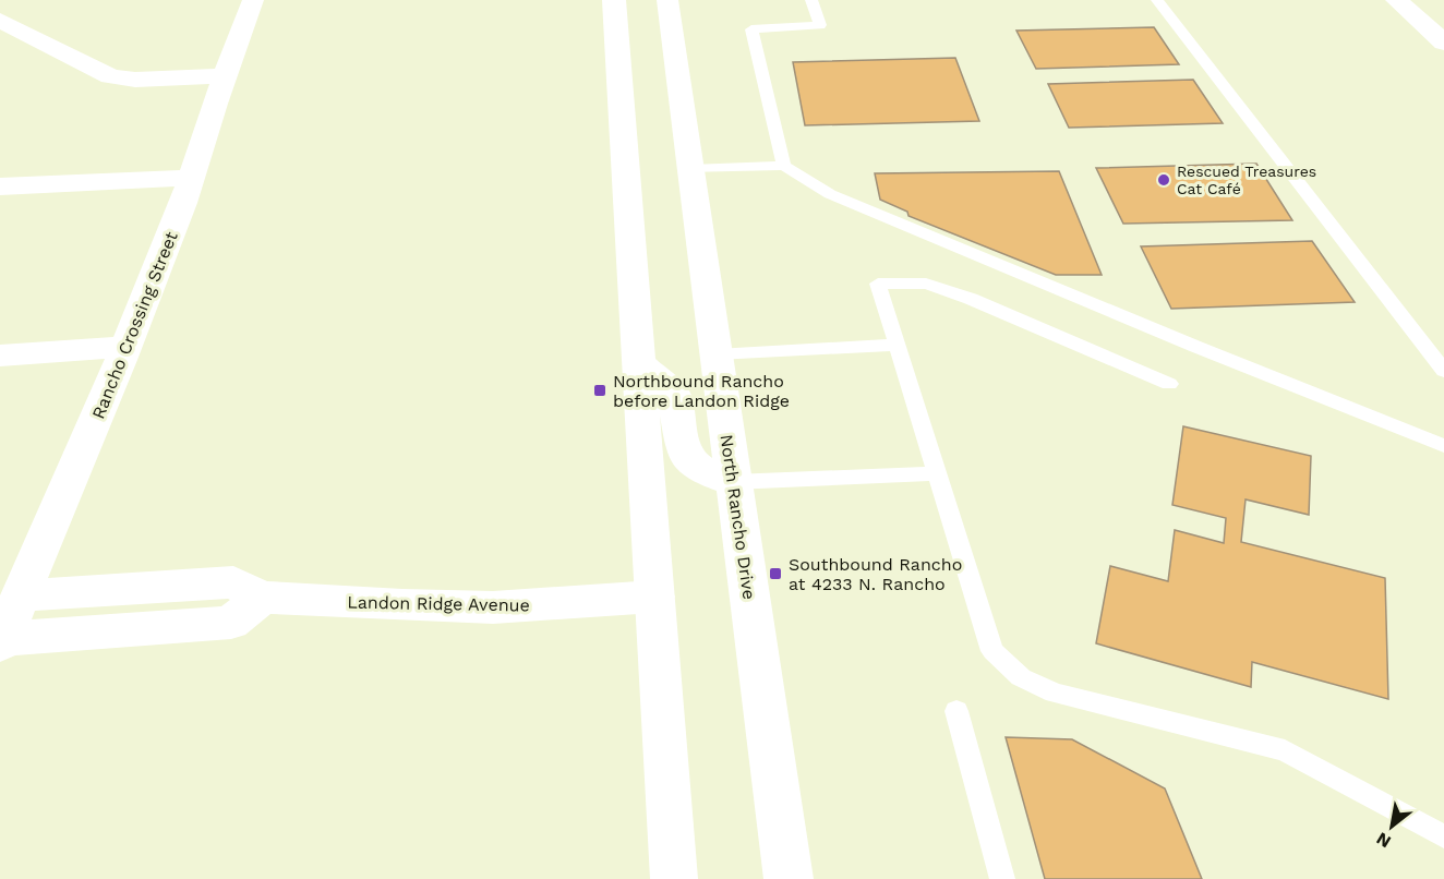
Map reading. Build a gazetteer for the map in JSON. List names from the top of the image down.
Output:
{
  "streets": {
    "street": ["Rancho Crossing Street", "North Rancho Drive", "Landon Ridge Avenue"]
  },
  "crossings": [
    ["Rancho Crossing Street", "Landon Ridge Avenue"],
    ["North Rancho Drive", "Landon Ridge Avenue"]
  ],
  "places": {
    "other": ["Rescued Treasures Cat Café"],
    "transit": ["Northbound Rancho before Landon Ridge", "Southbound Rancho at 4233 N. Rancho"]
  },
  "north": "bottom left"
}
